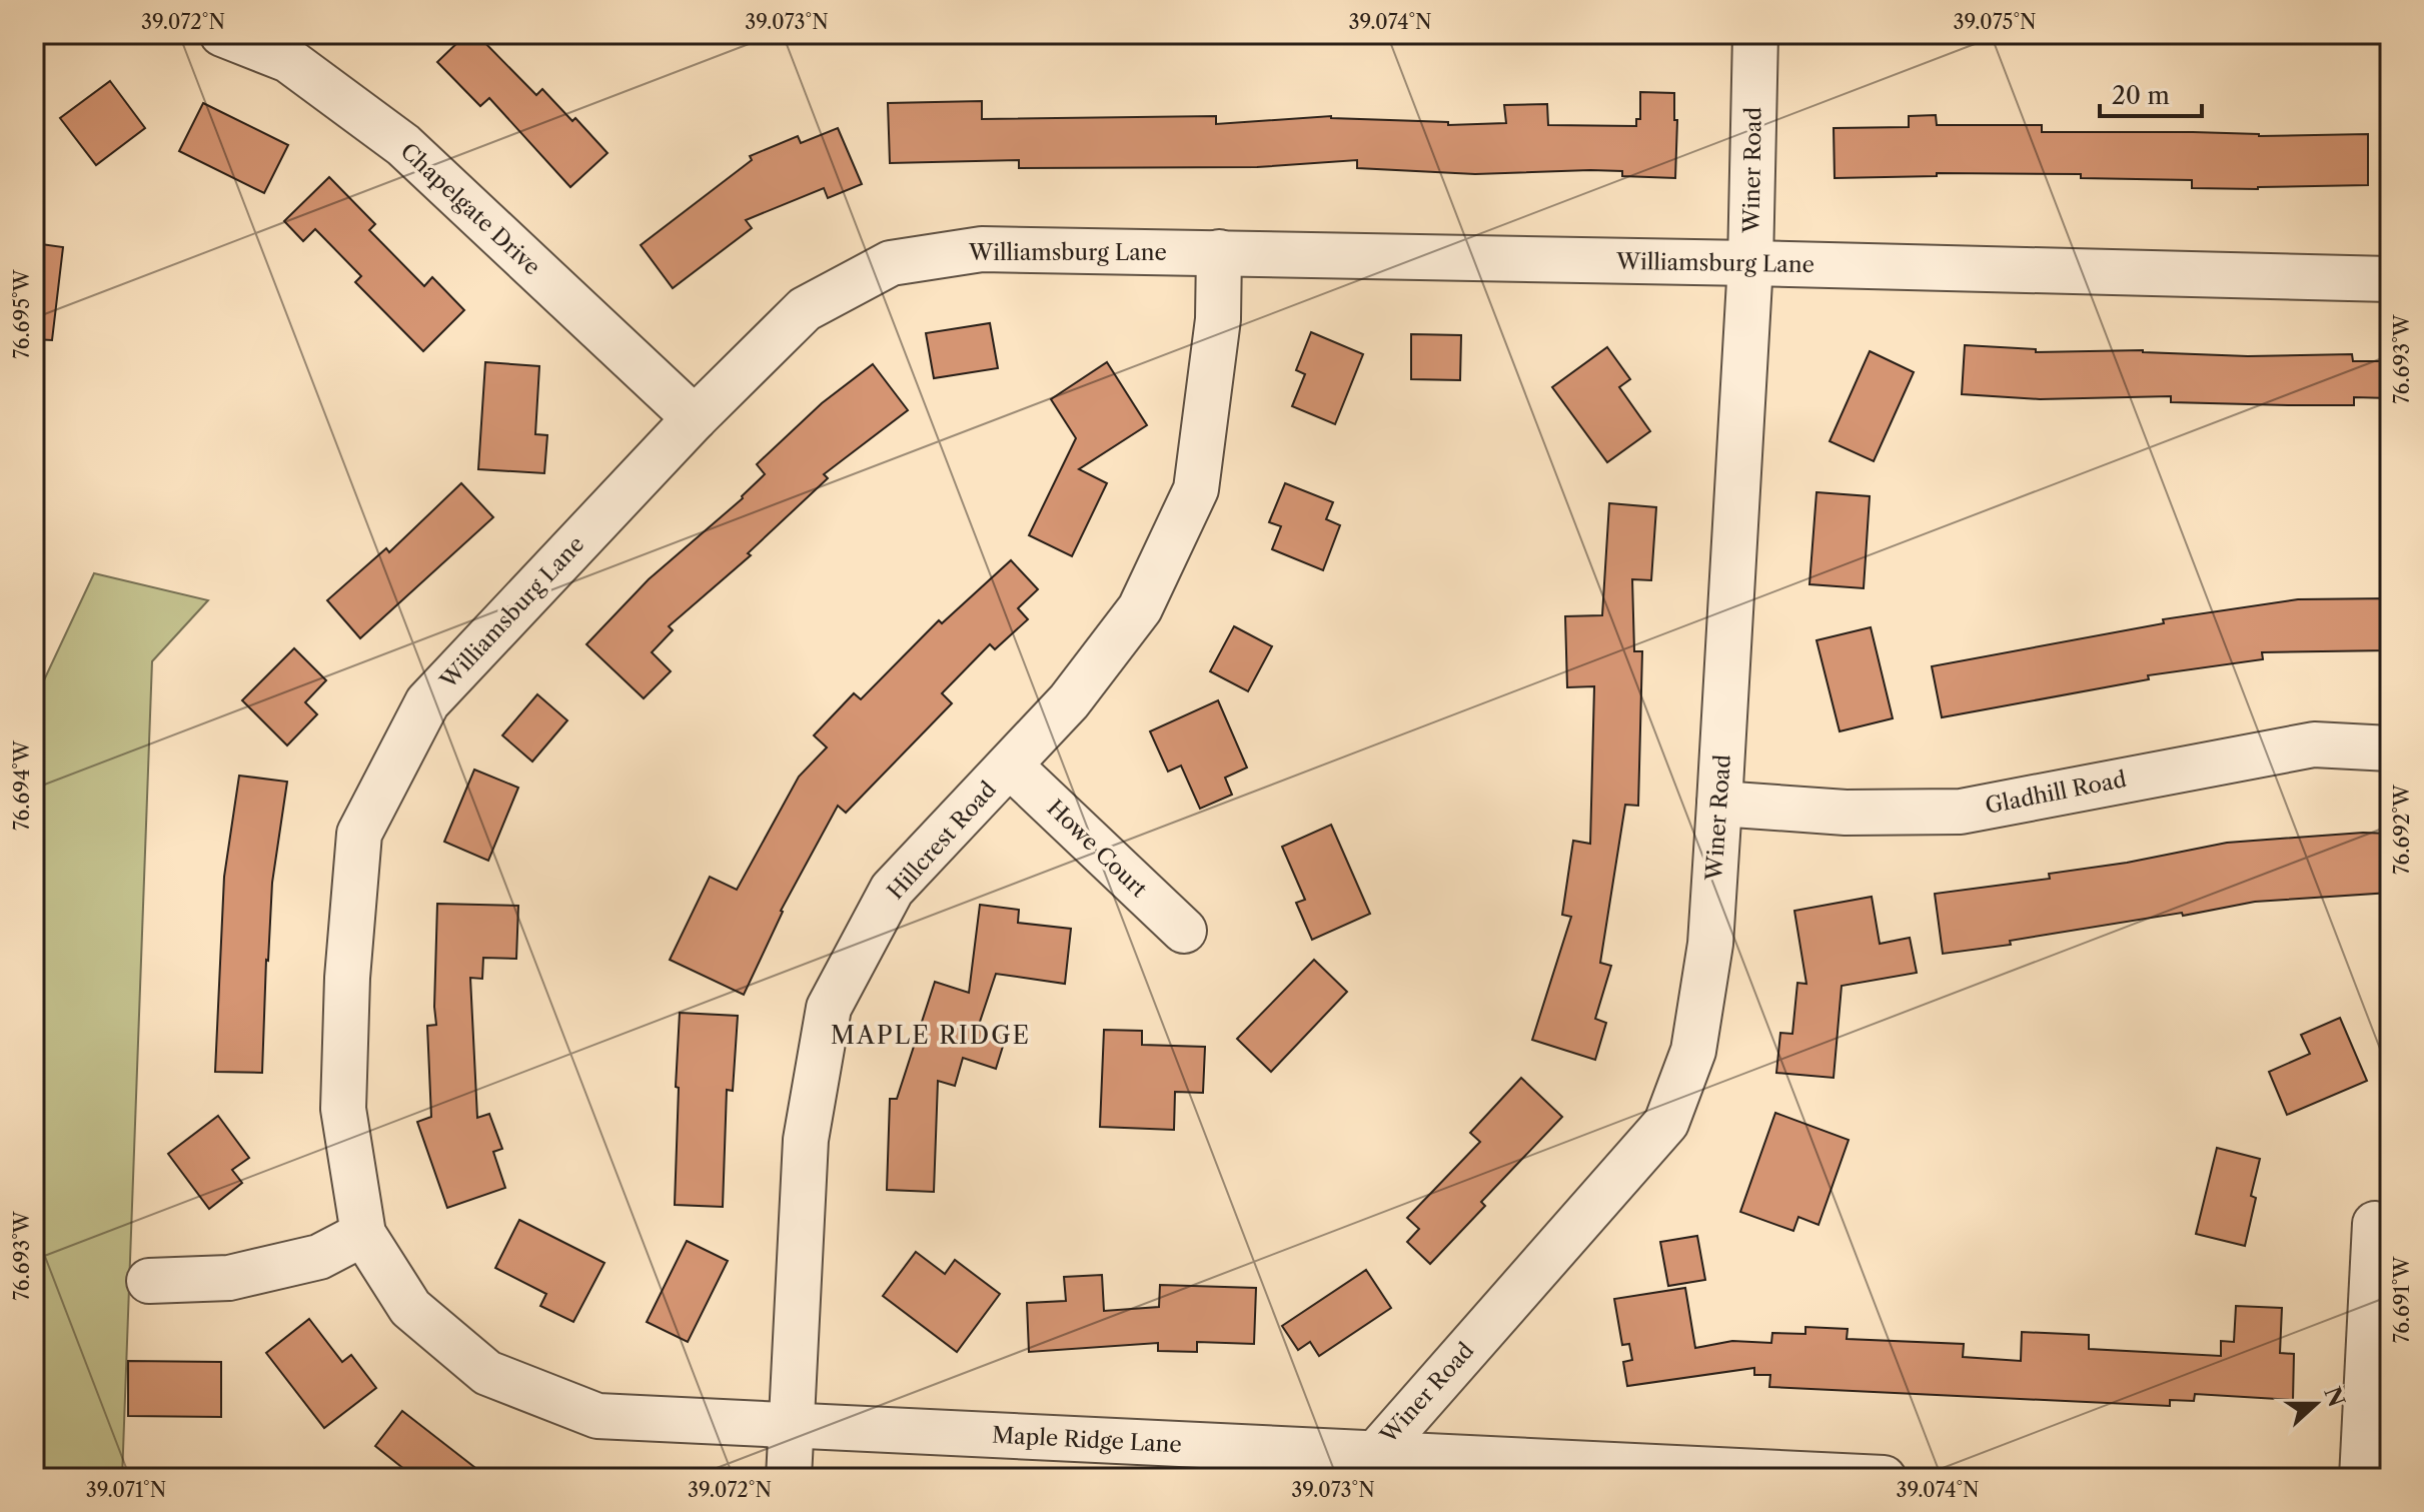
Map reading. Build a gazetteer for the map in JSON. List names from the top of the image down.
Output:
{
  "streets": {
    "street": [
      "Winer Road",
      "Chapelgate Drive",
      "Williamsburg Lane",
      "Gladhill Road",
      "Hillcrest Road",
      "Howe Court",
      "Maple Ridge Lane"
    ]
  },
  "crossings": [
    ["Winer Road", "Williamsburg Lane"],
    ["Winer Road", "Gladhill Road"],
    ["Winer Road", "Maple Ridge Lane"],
    ["Chapelgate Drive", "Williamsburg Lane"],
    ["Williamsburg Lane", "Hillcrest Road"],
    ["Williamsburg Lane", "Maple Ridge Lane"],
    ["Hillcrest Road", "Howe Court"],
    ["Hillcrest Road", "Maple Ridge Lane"]
  ],
  "districts": ["MAPLE RIDGE"],
  "scale_bar": "20 m",
  "north": "right",
  "coordinates": [
    "39.072°N",
    "39.073°N",
    "39.074°N",
    "39.075°N",
    "76.695°W",
    "76.693°W",
    "76.694°W",
    "76.692°W",
    "76.691°W",
    "39.071°N"
  ]
}
